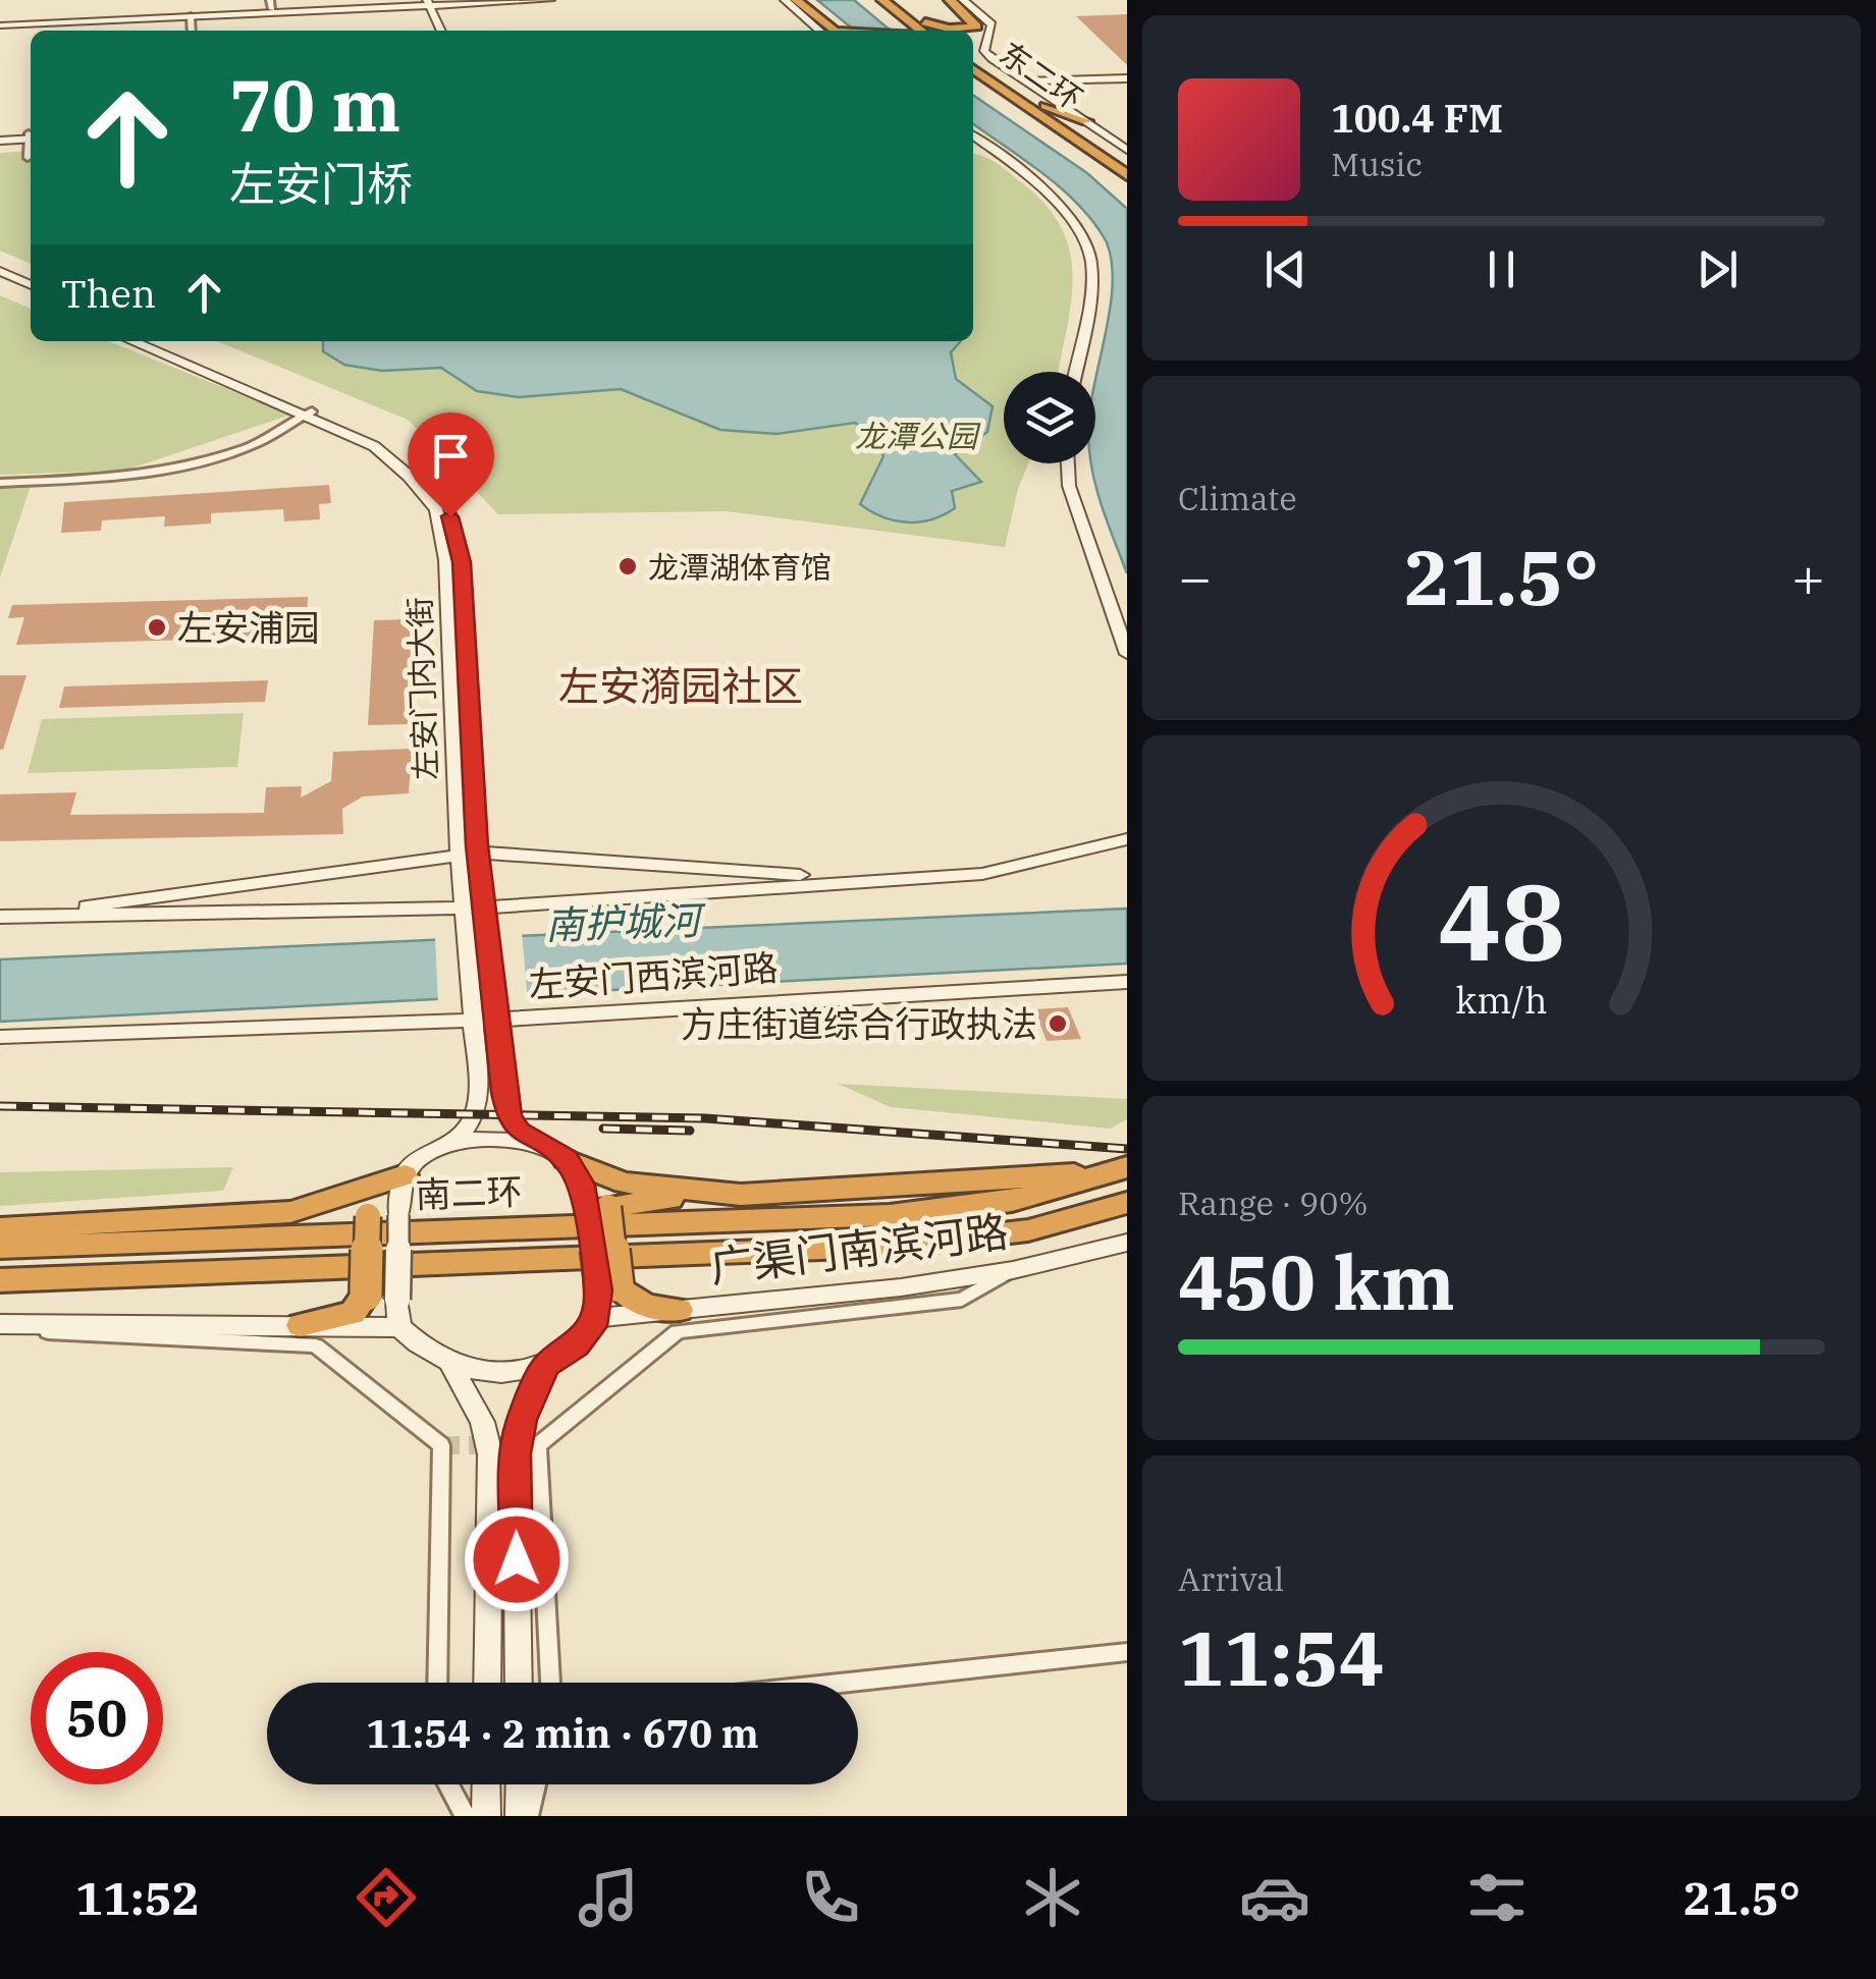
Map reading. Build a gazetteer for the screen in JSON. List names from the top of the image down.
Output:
{
  "streets": {
    "highway": ["东二环", "南二环"],
    "street": ["左安门内大街", "左安门西滨河路", "广渠门南滨河路"]
  },
  "crossings": [
    ["左安门内大街", "左安门西滨河路"]
  ],
  "districts": ["左安漪园社区"],
  "water": ["南护城河"],
  "parks": ["龙潭公园"],
  "places": ["龙潭湖体育馆", "左安浦园", "方庄街道综合行政执法"],
  "page": {
    "turn": ["70 m", "左安门桥"],
    "song": ["100.4 FM", "Music"],
    "then": "Then",
    "tile": [
      "Climate",
      ["Range · 90%", "450 km"],
      ["Arrival", "11:54"]
    ],
    "heat": ["−", "21.5°", "+"],
    "limit": "50",
    "trip": "11:54 · 2 min · 670 m",
    "tabs": ["11:52", "21.5°"],
    "gauge": ["48", "km/h"]
  }
}
